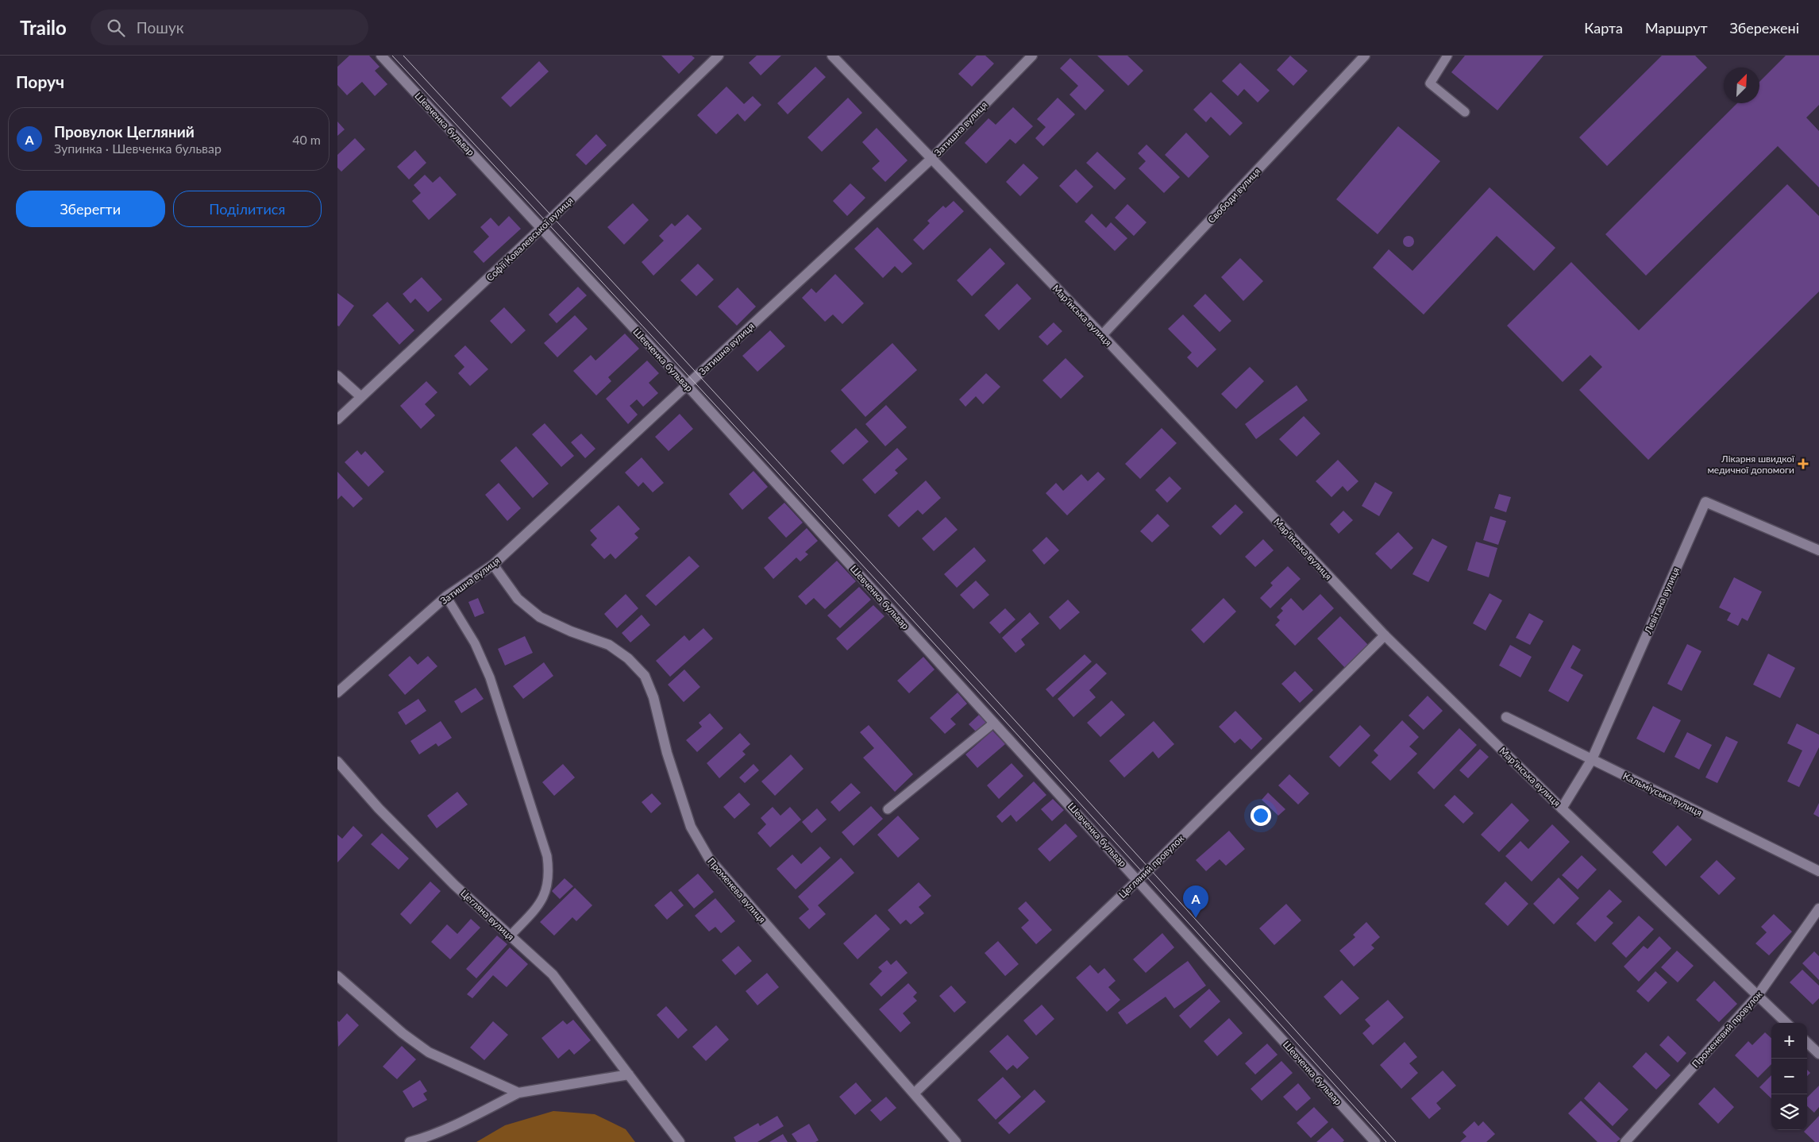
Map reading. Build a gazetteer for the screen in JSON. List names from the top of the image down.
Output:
{
  "streets": {
    "street": [
      "Шевченка бульвар",
      "Затишна вулиця",
      "Свободи вулиця",
      "Софії Ковалевської вулиця",
      "Мар'їнська вулиця",
      "Левітана вулиця",
      "Кальміуська вулиця",
      "Цегляний провулок",
      "Променева вулиця",
      "Цегляна вулиця",
      "Променевий провулок"
    ]
  },
  "crossings": [
    ["Шевченка бульвар", "Затишна вулиця"],
    ["Шевченка бульвар", "Софії Ковалевської вулиця"],
    ["Шевченка бульвар", "Цегляний провулок"],
    ["Затишна вулиця", "Мар'їнська вулиця"],
    ["Затишна вулиця", "Променева вулиця"],
    ["Свободи вулиця", "Мар'їнська вулиця"],
    ["Мар'їнська вулиця", "Левітана вулиця"],
    ["Мар'їнська вулиця", "Цегляний провулок"],
    ["Мар'їнська вулиця", "Променевий провулок"],
    ["Левітана вулиця", "Кальміуська вулиця"],
    ["Цегляний провулок", "Променева вулиця"]
  ],
  "places": {
    "health": ["Лікарня швидкої медичної допомоги"]
  },
  "north": "top right",
  "page": {
    "header": "Trailo",
    "search": "Пошук",
    "nav": ["Карта", "Маршрут", "Збережені"],
    "heading": "Поруч",
    "list": [
      {
        "mark": "A",
        "name": "Провулок Цегляний",
        "note": "Зупинка · Шевченка бульвар",
        "value": "40 m"
      }
    ],
    "buttons": ["Зберегти", "Поділитися"],
    "pins": "A",
    "map_buttons": ["+", "−"]
  }
}
